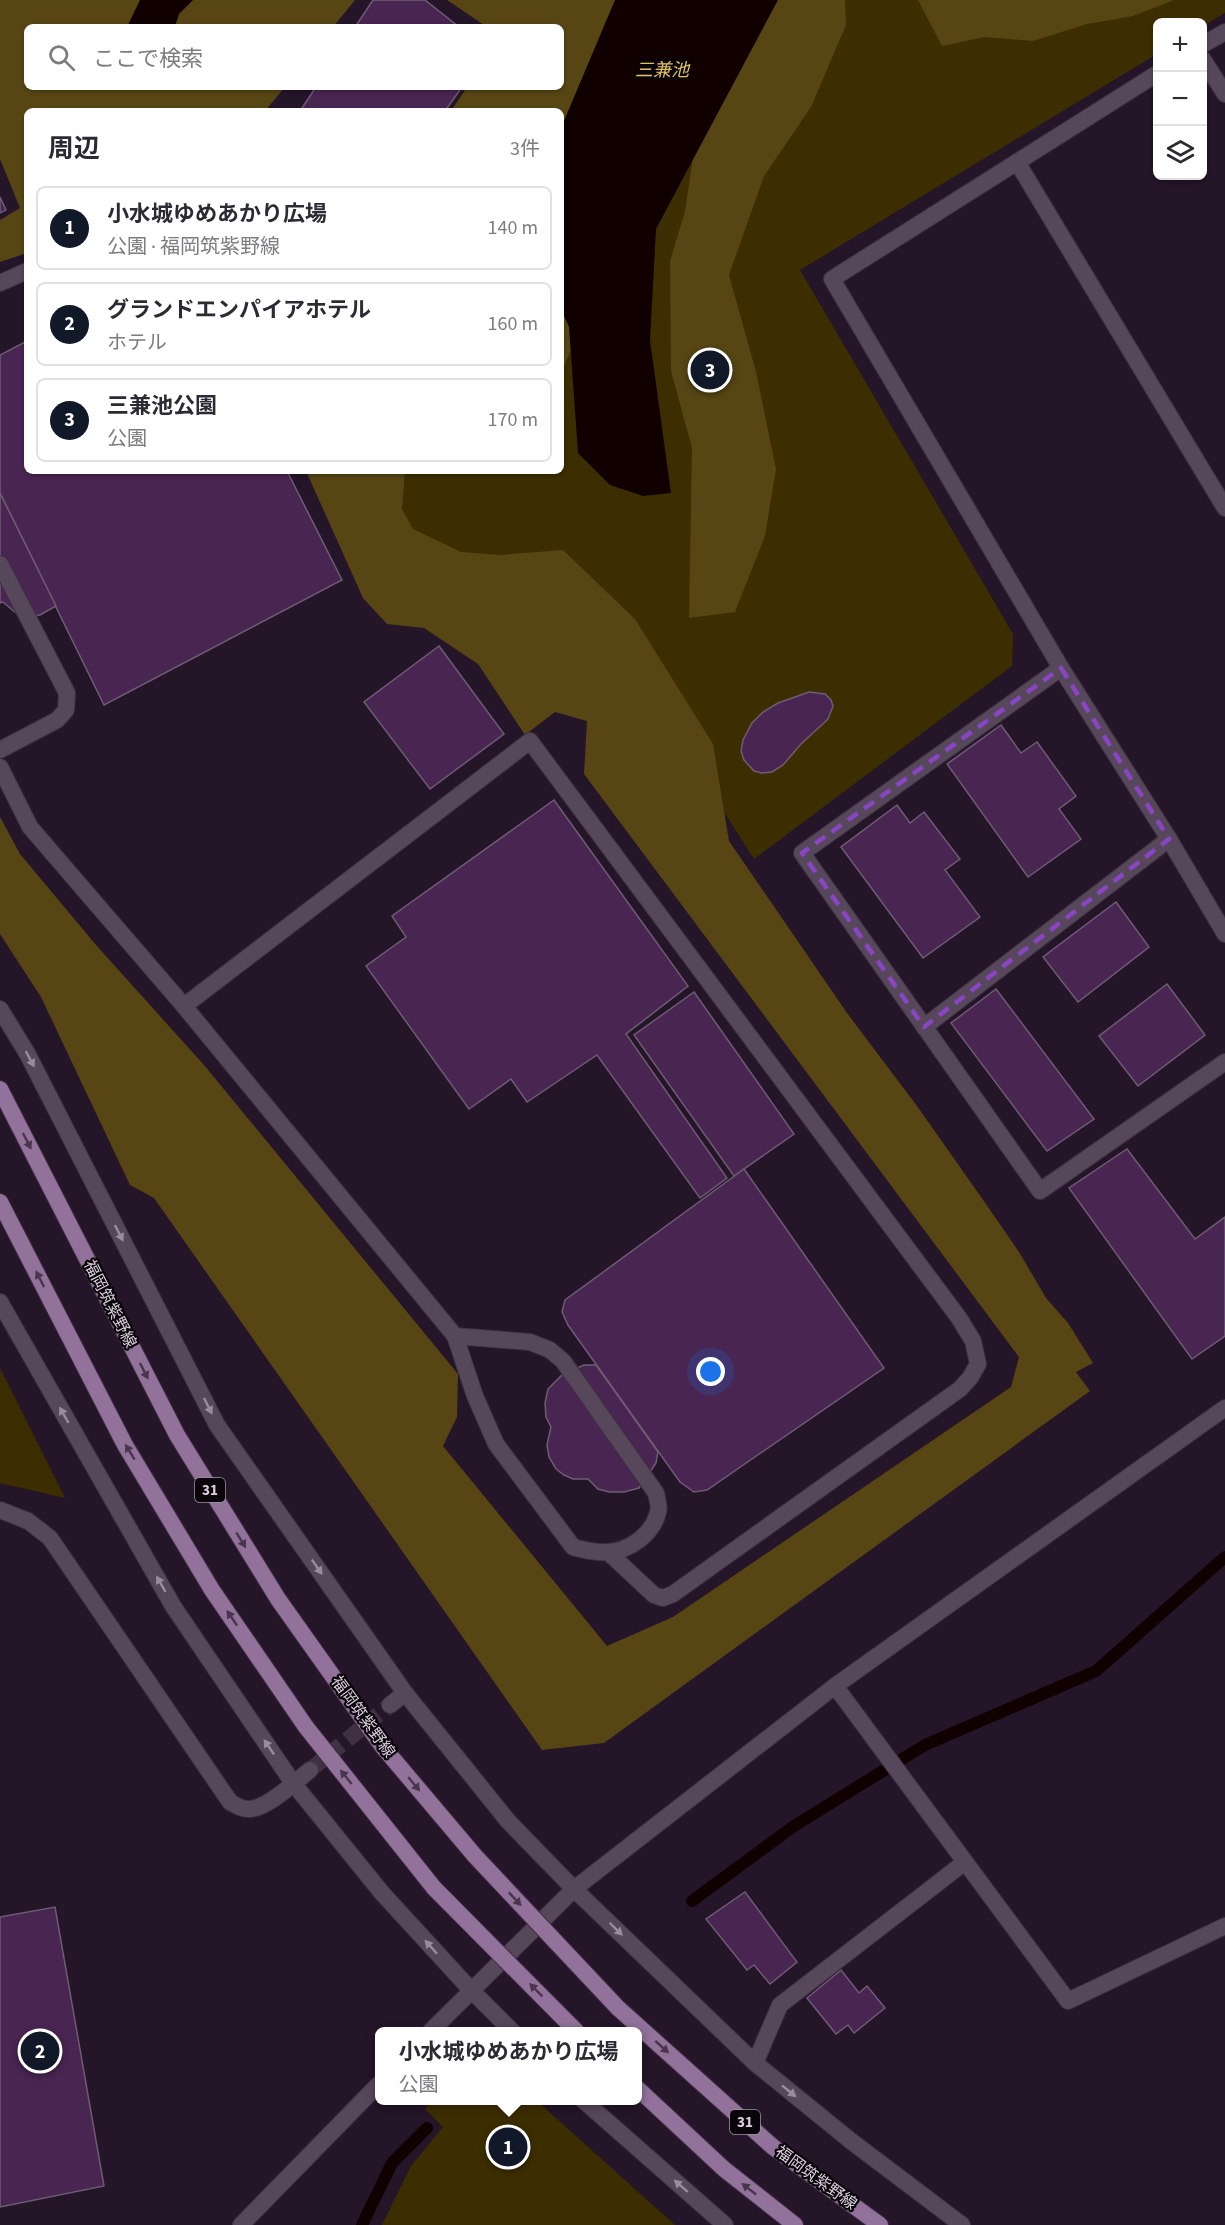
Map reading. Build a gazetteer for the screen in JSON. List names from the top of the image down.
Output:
{
  "streets": {
    "main road": ["福岡筑紫野線", "31"]
  },
  "water": ["三兼池"],
  "page": {
    "map_buttons": ["+", "−"],
    "search": "ここで検索",
    "heading": ["周辺", "3件"],
    "list": [
      {
        "mark": "1",
        "name": "小水城ゆめあかり広場",
        "note": "公園 · 福岡筑紫野線",
        "value": "140 m"
      },
      {
        "mark": "2",
        "name": "グランドエンパイアホテル",
        "note": "ホテル",
        "value": "160 m"
      },
      {
        "mark": "3",
        "name": "三兼池公園",
        "note": "公園",
        "value": "170 m"
      }
    ],
    "pins": ["3", "2", "1"],
    "popup": ["小水城ゆめあかり広場", "公園"]
  }
}
